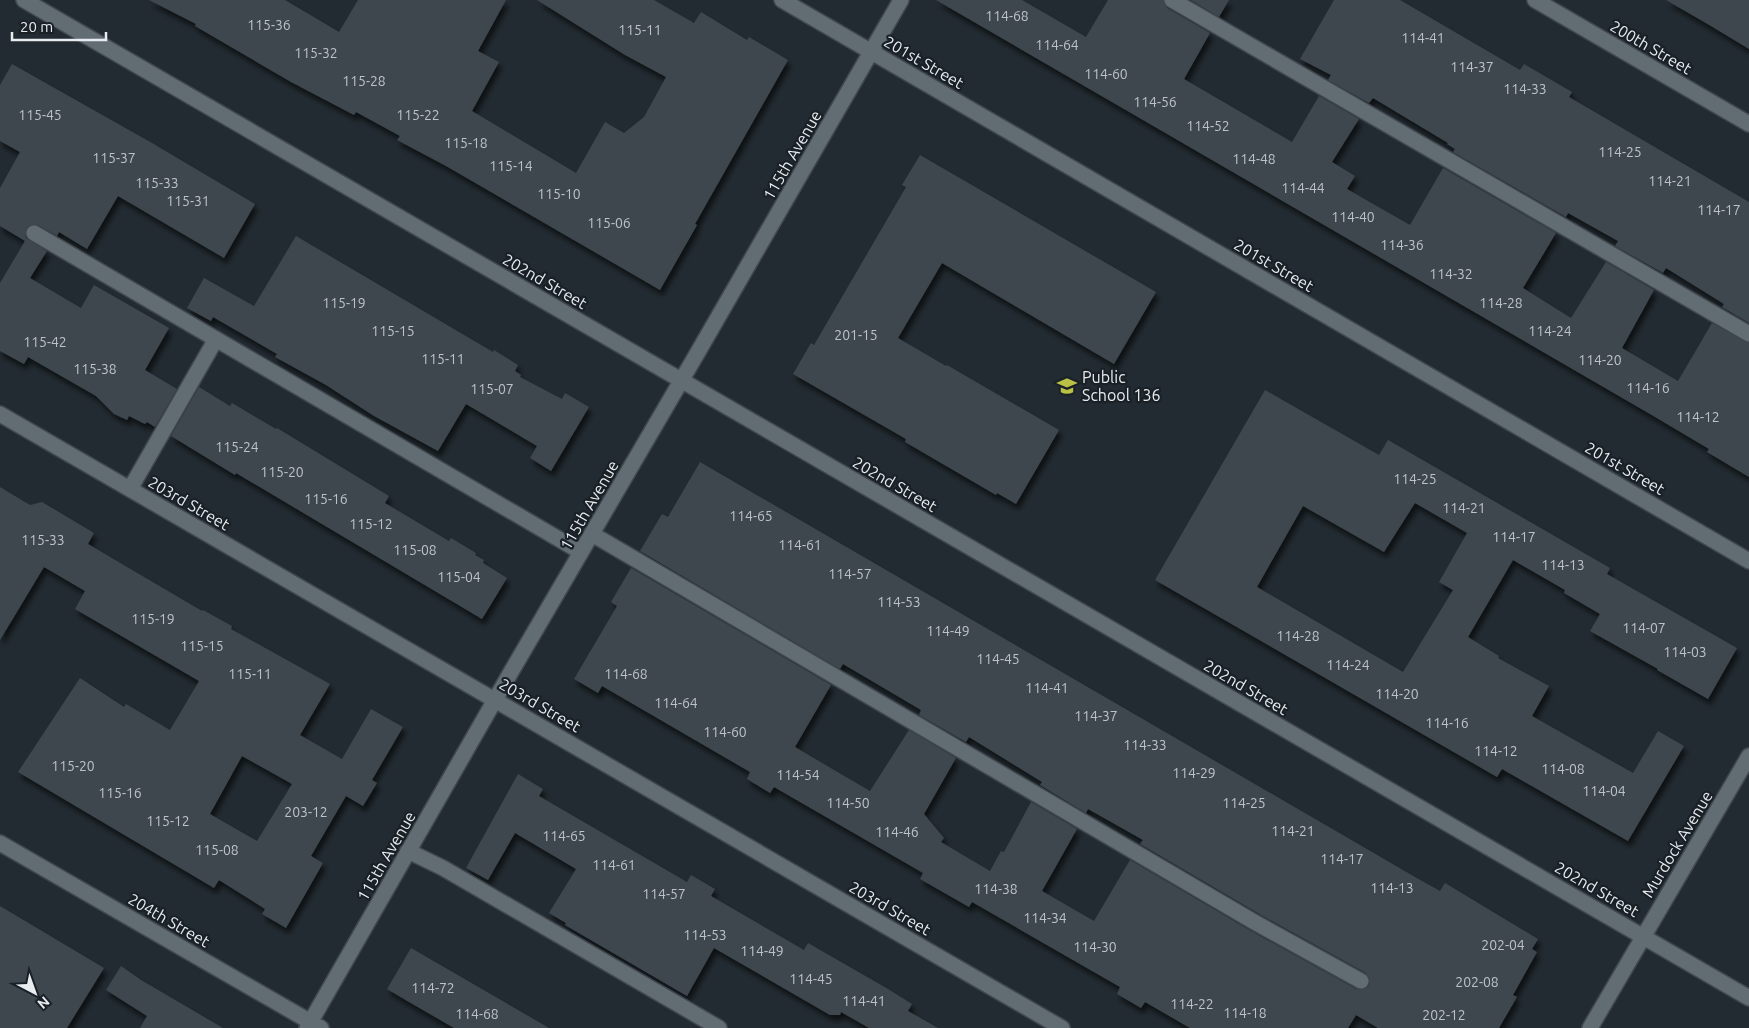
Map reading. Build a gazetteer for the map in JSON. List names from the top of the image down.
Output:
{
  "streets": {
    "street": [
      "200th Street",
      "201st Street",
      "115th Avenue",
      "202nd Street",
      "203rd Street",
      "Murdock Avenue",
      "204th Street"
    ]
  },
  "crossings": [
    ["201st Street", "115th Avenue"],
    ["115th Avenue", "202nd Street"],
    ["115th Avenue", "203rd Street"],
    ["115th Avenue", "204th Street"],
    ["202nd Street", "Murdock Avenue"]
  ],
  "places": {
    "school or university": ["Public School 136"]
  },
  "house_numbers": [
    "114-68",
    "115-36",
    "115-11",
    "114-41",
    "114-64",
    "115-32",
    "114-37",
    "114-60",
    "115-28",
    "114-33",
    "114-56",
    "115-45",
    "115-22",
    "114-52",
    "115-18",
    "114-25",
    "115-37",
    "114-48",
    "115-14",
    "114-21",
    "115-33",
    "114-44",
    "115-10",
    "115-31",
    "114-17",
    "114-40",
    "115-06",
    "114-36",
    "114-32",
    "115-19",
    "114-28",
    "115-15",
    "114-24",
    "201-15",
    "115-42",
    "115-11",
    "114-20",
    "115-38",
    "114-16",
    "115-07",
    "114-12",
    "115-24",
    "115-20",
    "114-25",
    "115-16",
    "114-21",
    "114-65",
    "115-12",
    "114-17",
    "115-33",
    "114-61",
    "115-08",
    "114-13",
    "114-57",
    "115-04",
    "114-53",
    "115-19",
    "114-07",
    "114-49",
    "114-28",
    "115-15",
    "114-03",
    "114-45",
    "114-24",
    "115-11",
    "114-68",
    "114-41",
    "114-20",
    "114-64",
    "114-37",
    "114-16",
    "114-60",
    "114-33",
    "114-12",
    "115-20",
    "114-08",
    "114-29",
    "114-54",
    "114-04",
    "115-16",
    "114-50",
    "114-25",
    "203-12",
    "115-12",
    "114-21",
    "114-46",
    "114-65",
    "115-08",
    "114-17",
    "114-61",
    "114-13",
    "114-38",
    "114-57",
    "114-34",
    "114-53",
    "202-04",
    "114-30",
    "114-49",
    "114-45",
    "202-08",
    "114-72",
    "114-41",
    "114-22",
    "114-18",
    "114-68",
    "202-12"
  ],
  "scale_bar": "20 m",
  "north": "bottom right"
}
